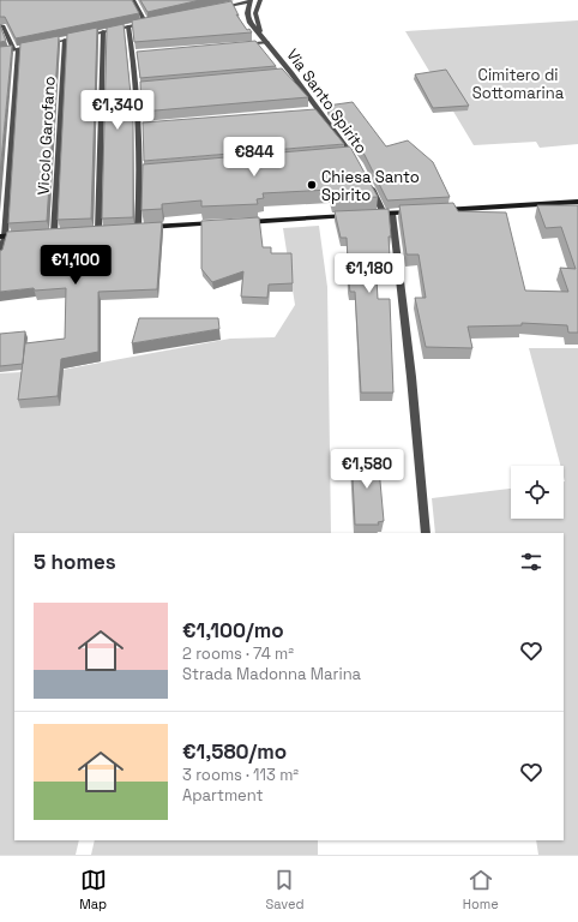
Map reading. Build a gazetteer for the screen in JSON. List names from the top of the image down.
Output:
{
  "streets": {
    "street": ["Via Santo Spirito", "Vicolo Garofano"]
  },
  "parks": ["Cimitero di Sottomarina"],
  "places": ["Chiesa Santo Spirito"],
  "page": {
    "price": [
      "€1,340",
      "€844",
      "€1,100",
      "€1,180",
      "€1,580"
    ],
    "heading": "5 homes",
    "list": [
      {
        "name": "€1,100/mo",
        "note": "2 rooms · 74 m² · Strada Madonna Marina"
      },
      {
        "name": "€1,580/mo",
        "note": "3 rooms · 113 m² · Apartment"
      }
    ],
    "tabs": ["Map", "Saved", "Home"]
  }
}
